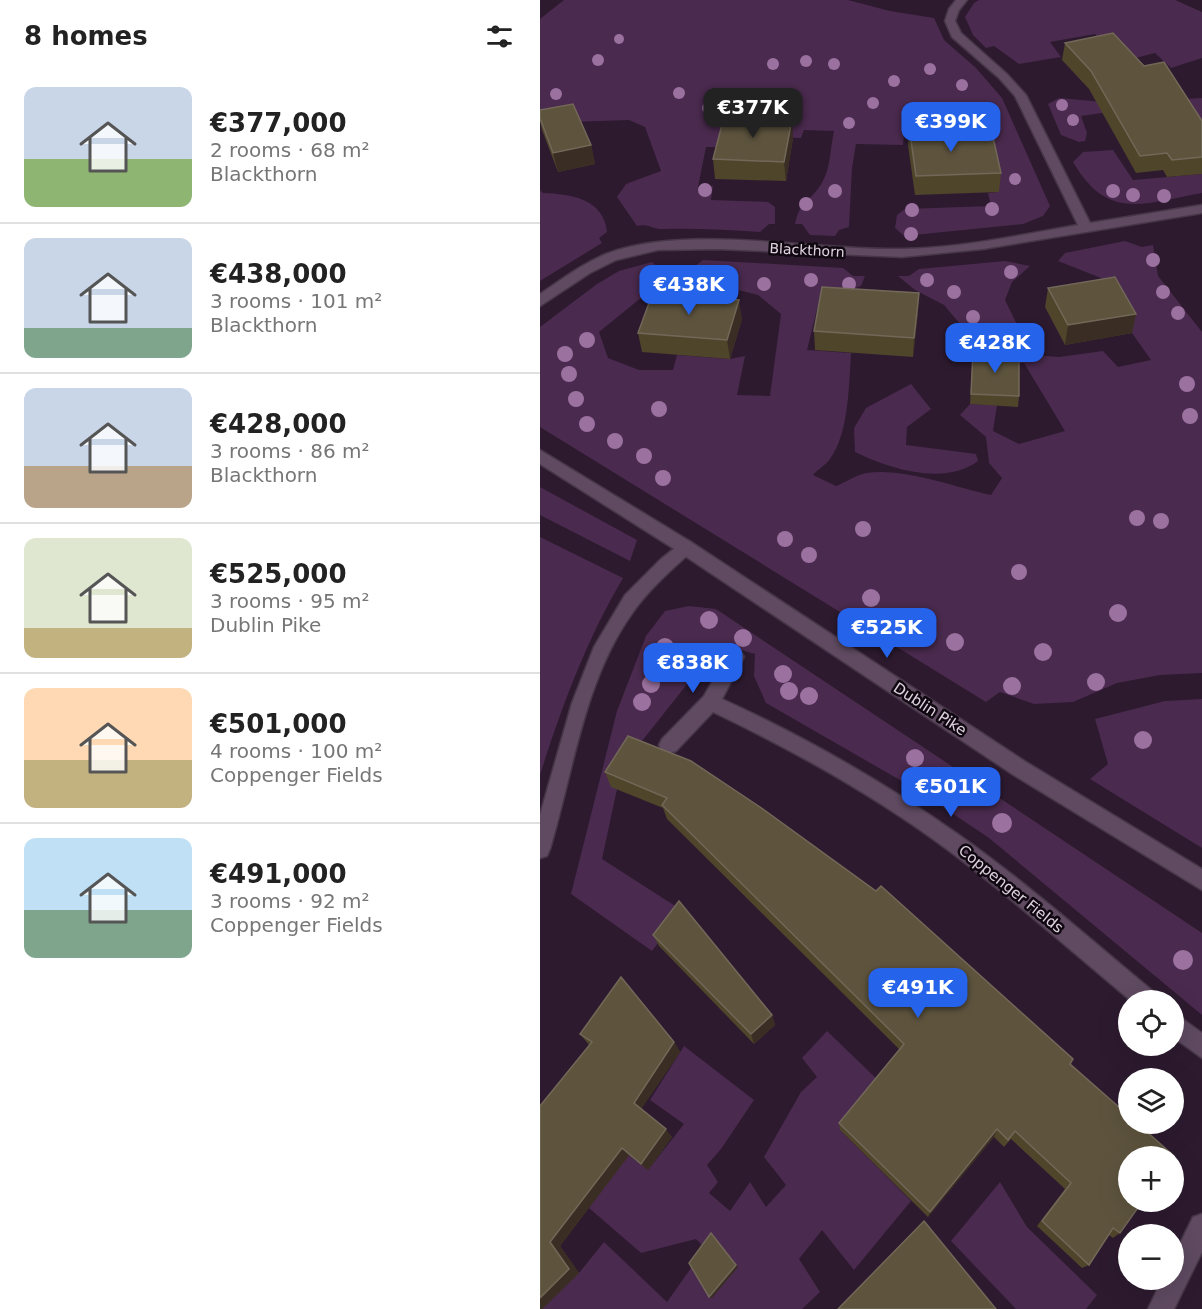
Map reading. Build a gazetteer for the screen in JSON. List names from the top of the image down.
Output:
{
  "streets": {
    "street": ["Blackthorn", "Dublin Pike", "Coppenger Fields"]
  },
  "page": {
    "heading": "8 homes",
    "list": [
      {
        "name": "€377,000",
        "note": "2 rooms · 68 m² · Blackthorn"
      },
      {
        "name": "€438,000",
        "note": "3 rooms · 101 m² · Blackthorn"
      },
      {
        "name": "€428,000",
        "note": "3 rooms · 86 m² · Blackthorn"
      },
      {
        "name": "€525,000",
        "note": "3 rooms · 95 m² · Dublin Pike"
      },
      {
        "name": "€501,000",
        "note": "4 rooms · 100 m² · Coppenger Fields"
      },
      {
        "name": "€491,000",
        "note": "3 rooms · 92 m² · Coppenger Fields"
      }
    ],
    "price": [
      "€377K",
      "€399K",
      "€438K",
      "€428K",
      "€525K",
      "€838K",
      "€501K",
      "€491K"
    ],
    "map_buttons": ["+", "−"]
  }
}
